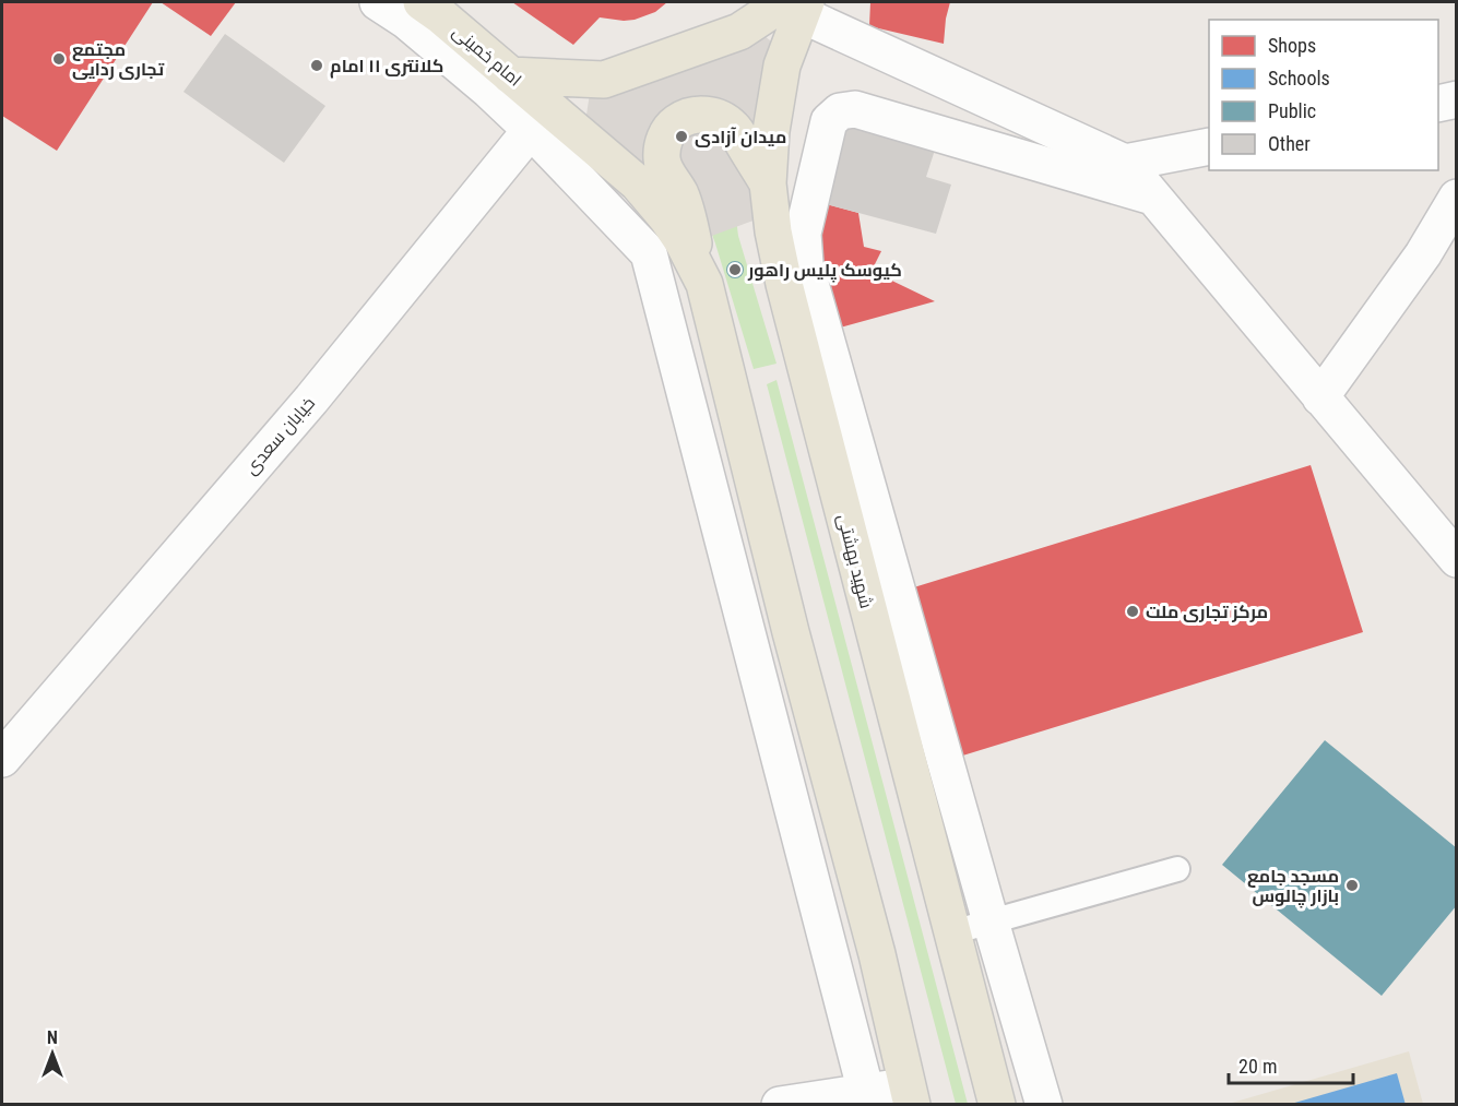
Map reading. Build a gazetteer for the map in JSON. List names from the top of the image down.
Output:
{
  "streets": {
    "main road": ["امام خمینی", "شهید بهشتی"],
    "street": ["خیابان سعدی"]
  },
  "crossings": [
    ["امام خمینی", "خیابان سعدی"]
  ],
  "places": [
    "مجتمع تجاری ردایی",
    "کلانتری ۱۱ امام",
    "میدان آزادی",
    "کیوسک پلیس راهور",
    "مرکز تجاری ملت",
    "مسجد جامع بازار چالوس"
  ],
  "legend": [
    "Shops",
    "Schools",
    "Public",
    "Other"
  ],
  "scale_bar": "20 m",
  "north": "top"
}
